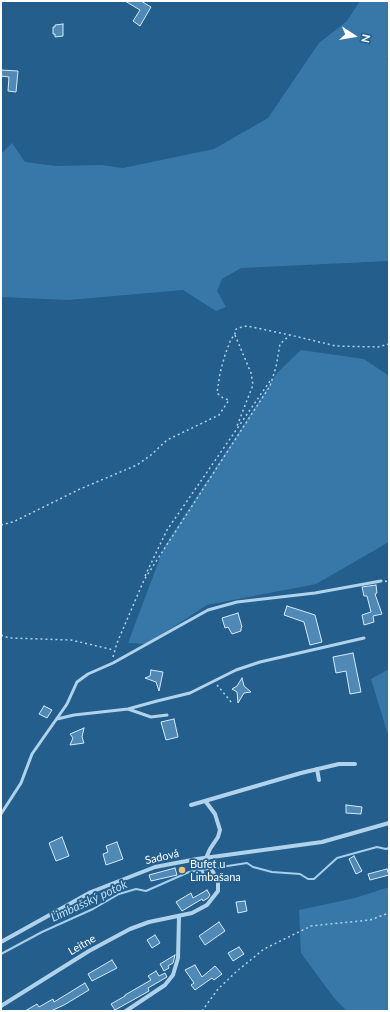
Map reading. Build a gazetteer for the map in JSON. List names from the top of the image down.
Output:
{
  "streets": {
    "street": ["Sadová", "Leitne"]
  },
  "crossings": [
    ["Sadová", "Leitne"]
  ],
  "water": ["Limbašský potok"],
  "places": ["Bufet u Limbašana"],
  "north": "right"
}
